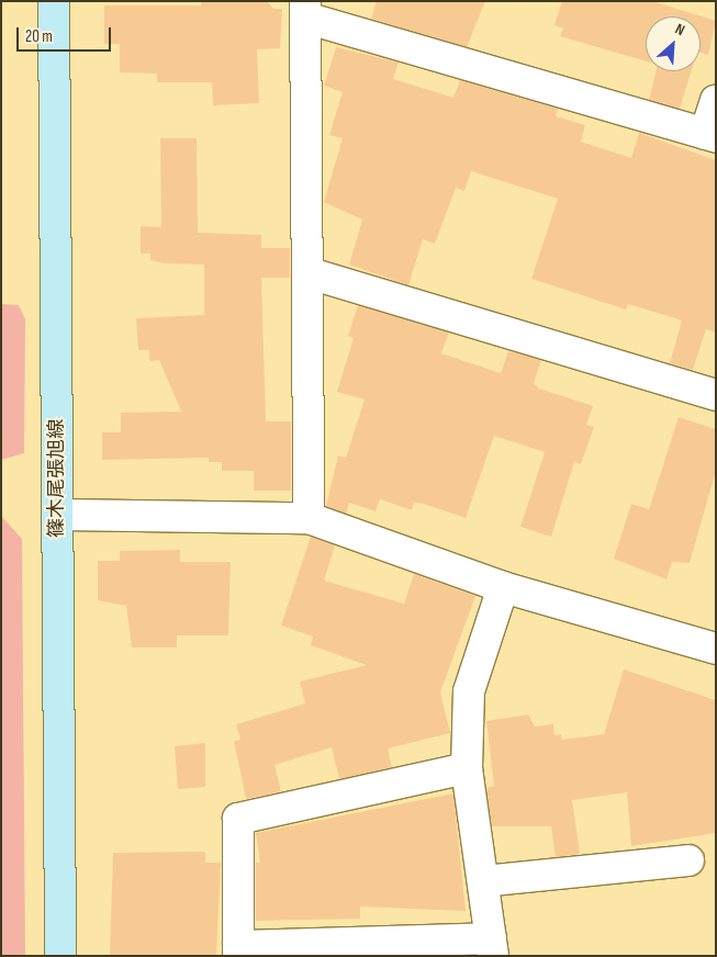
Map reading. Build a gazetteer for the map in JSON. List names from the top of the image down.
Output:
{
  "streets": {
    "main road": ["篠木尾張旭線"]
  },
  "scale_bar": "20 m",
  "north": "top right"
}
